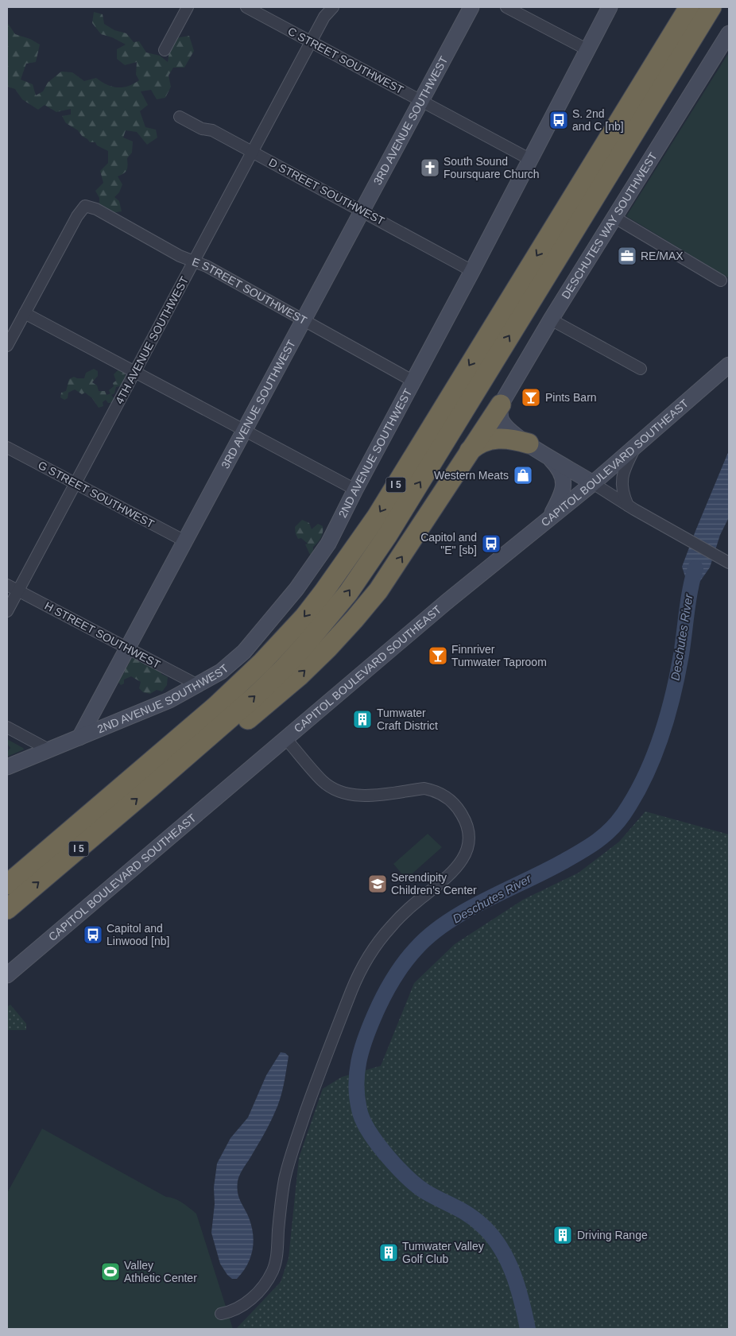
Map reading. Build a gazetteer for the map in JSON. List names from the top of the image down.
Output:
{
  "streets": {
    "highway": ["I 5"],
    "street": [
      "C STREET SOUTHWEST",
      "3RD AVENUE SOUTHWEST",
      "D STREET SOUTHWEST",
      "DESCHUTES WAY SOUTHWEST",
      "E STREET SOUTHWEST",
      "4TH AVENUE SOUTHWEST",
      "2ND AVENUE SOUTHWEST",
      "CAPITOL BOULEVARD SOUTHEAST",
      "G STREET SOUTHWEST",
      "H STREET SOUTHWEST"
    ]
  },
  "crossings": [
    ["C STREET SOUTHWEST", "3RD AVENUE SOUTHWEST"],
    ["C STREET SOUTHWEST", "4TH AVENUE SOUTHWEST"],
    ["C STREET SOUTHWEST", "2ND AVENUE SOUTHWEST"],
    ["3RD AVENUE SOUTHWEST", "D STREET SOUTHWEST"],
    ["3RD AVENUE SOUTHWEST", "E STREET SOUTHWEST"],
    ["3RD AVENUE SOUTHWEST", "2ND AVENUE SOUTHWEST"],
    ["3RD AVENUE SOUTHWEST", "G STREET SOUTHWEST"],
    ["3RD AVENUE SOUTHWEST", "H STREET SOUTHWEST"],
    ["D STREET SOUTHWEST", "4TH AVENUE SOUTHWEST"],
    ["D STREET SOUTHWEST", "2ND AVENUE SOUTHWEST"],
    ["E STREET SOUTHWEST", "4TH AVENUE SOUTHWEST"],
    ["E STREET SOUTHWEST", "2ND AVENUE SOUTHWEST"],
    ["4TH AVENUE SOUTHWEST", "G STREET SOUTHWEST"],
    ["4TH AVENUE SOUTHWEST", "H STREET SOUTHWEST"],
    ["2ND AVENUE SOUTHWEST", "H STREET SOUTHWEST"]
  ],
  "water": ["Deschutes River"],
  "places": {
    "bus stop": ["S. 2nd and C [nb]", "Capitol and \"E\" [sb]", "Capitol and Linwood [nb]"],
    "church": ["South Sound Foursquare Church"],
    "office": ["RE/MAX"],
    "bar": ["Pints Barn", "Finnriver Tumwater Taproom"],
    "shop": ["Western Meats"],
    "building": ["Tumwater Craft District", "Driving Range", "Tumwater Valley Golf Club"],
    "school or university": ["Serendipity Children's Center"],
    "sports": ["Valley Athletic Center"]
  }
}
